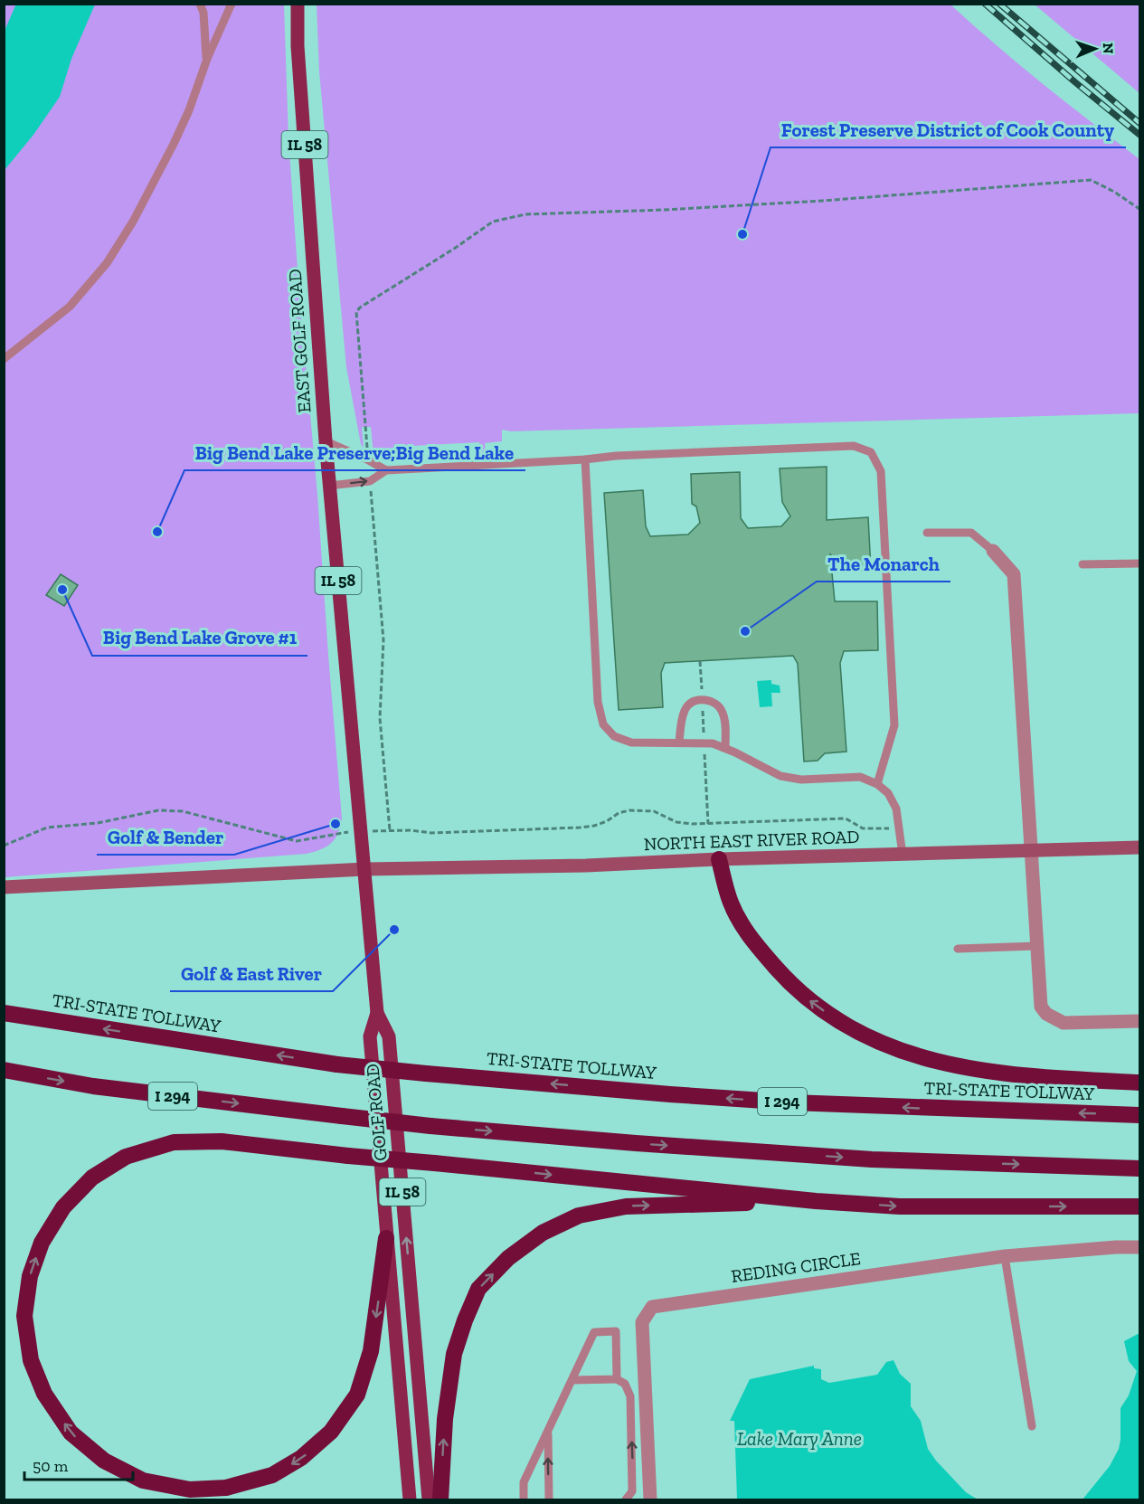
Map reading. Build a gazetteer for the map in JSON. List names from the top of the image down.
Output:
{
  "streets": {
    "highway": ["TRI-STATE TOLLWAY", "I 294"],
    "main road": ["IL 58", "EAST GOLF ROAD", "GOLF ROAD"],
    "street": ["NORTH EAST RIVER ROAD", "REDING CIRCLE"]
  },
  "crossings": [
    ["EAST GOLF ROAD", "NORTH EAST RIVER ROAD"],
    ["EAST GOLF ROAD", "GOLF ROAD"],
    ["NORTH EAST RIVER ROAD", "GOLF ROAD"]
  ],
  "water": ["Lake Mary Anne"],
  "places": [
    "Forest Preserve District of Cook County",
    "Big Bend Lake Preserve;Big Bend Lake",
    "Big Bend Lake Grove #1",
    "The Monarch",
    "Golf & Bender",
    "Golf & East River"
  ],
  "scale_bar": "50 m",
  "north": "right"
}
